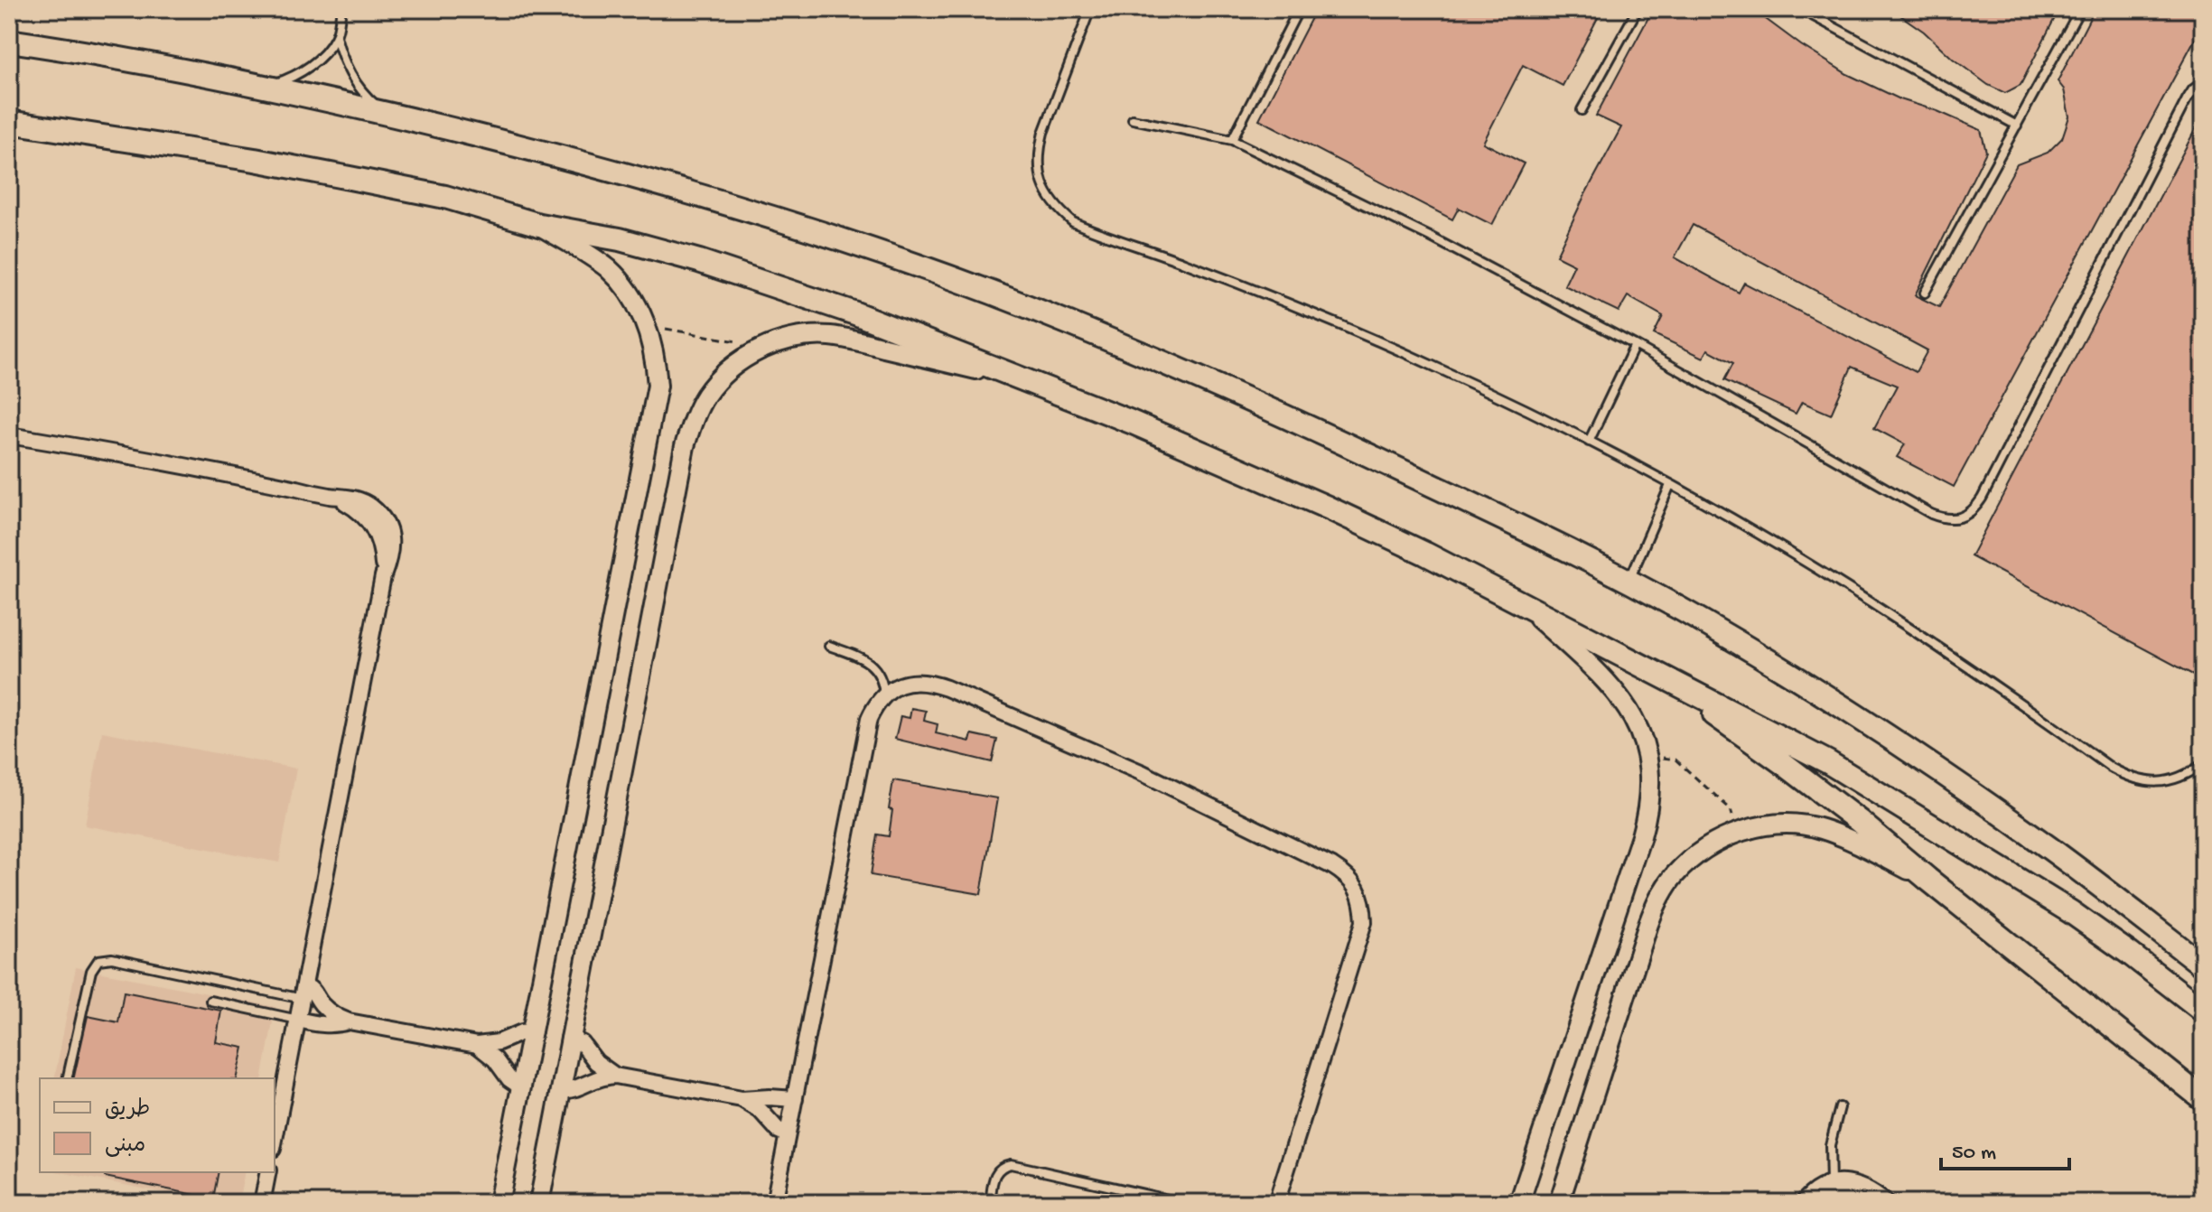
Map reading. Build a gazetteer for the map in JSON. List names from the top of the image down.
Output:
{
  "legend": ["طريق", "مبنى"],
  "scale_bar": "50 m"
}
